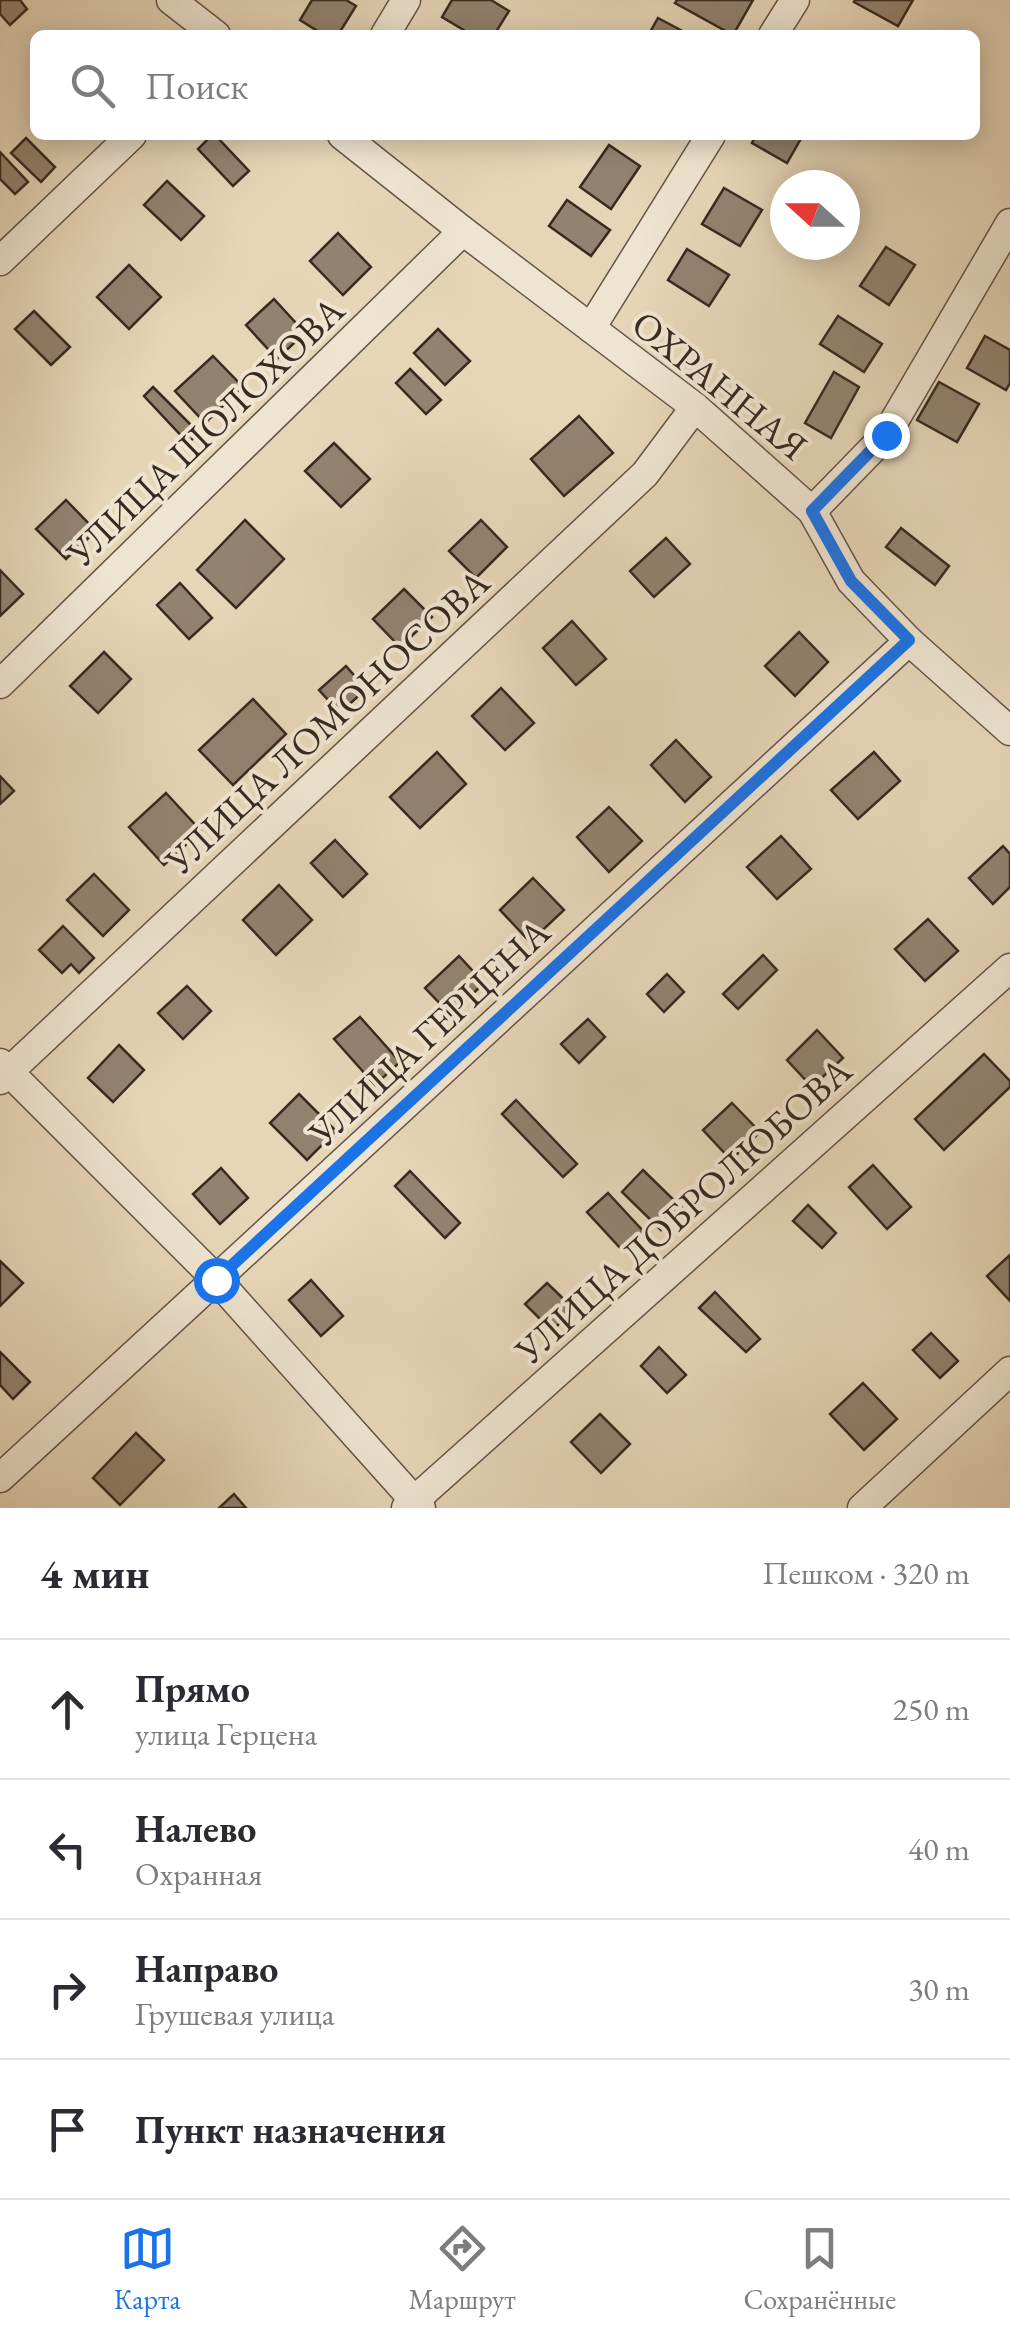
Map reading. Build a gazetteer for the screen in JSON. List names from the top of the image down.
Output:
{
  "streets": {
    "street": [
      "ОХРАННАЯ",
      "УЛИЦА ШОЛОХОВА",
      "УЛИЦА ЛОМОНОСОВА",
      "УЛИЦА ГЕРЦЕНА",
      "УЛИЦА ДОБРОЛЮБОВА"
    ]
  },
  "crossings": [
    ["ОХРАННАЯ", "УЛИЦА ШОЛОХОВА"],
    ["ОХРАННАЯ", "УЛИЦА ЛОМОНОСОВА"],
    ["ОХРАННАЯ", "УЛИЦА ГЕРЦЕНА"]
  ],
  "north": "left",
  "page": {
    "search": "Поиск",
    "heading": ["4 мин", "Пешком · 320 m"],
    "list": [
      ["Прямо", "улица Герцена", "250 m"],
      ["Налево", "Охранная", "40 m"],
      ["Направо", "Грушевая улица", "30 m"],
      "Пункт назначения"
    ],
    "nav": ["Карта", "Маршрут", "Сохранённые"]
  }
}
